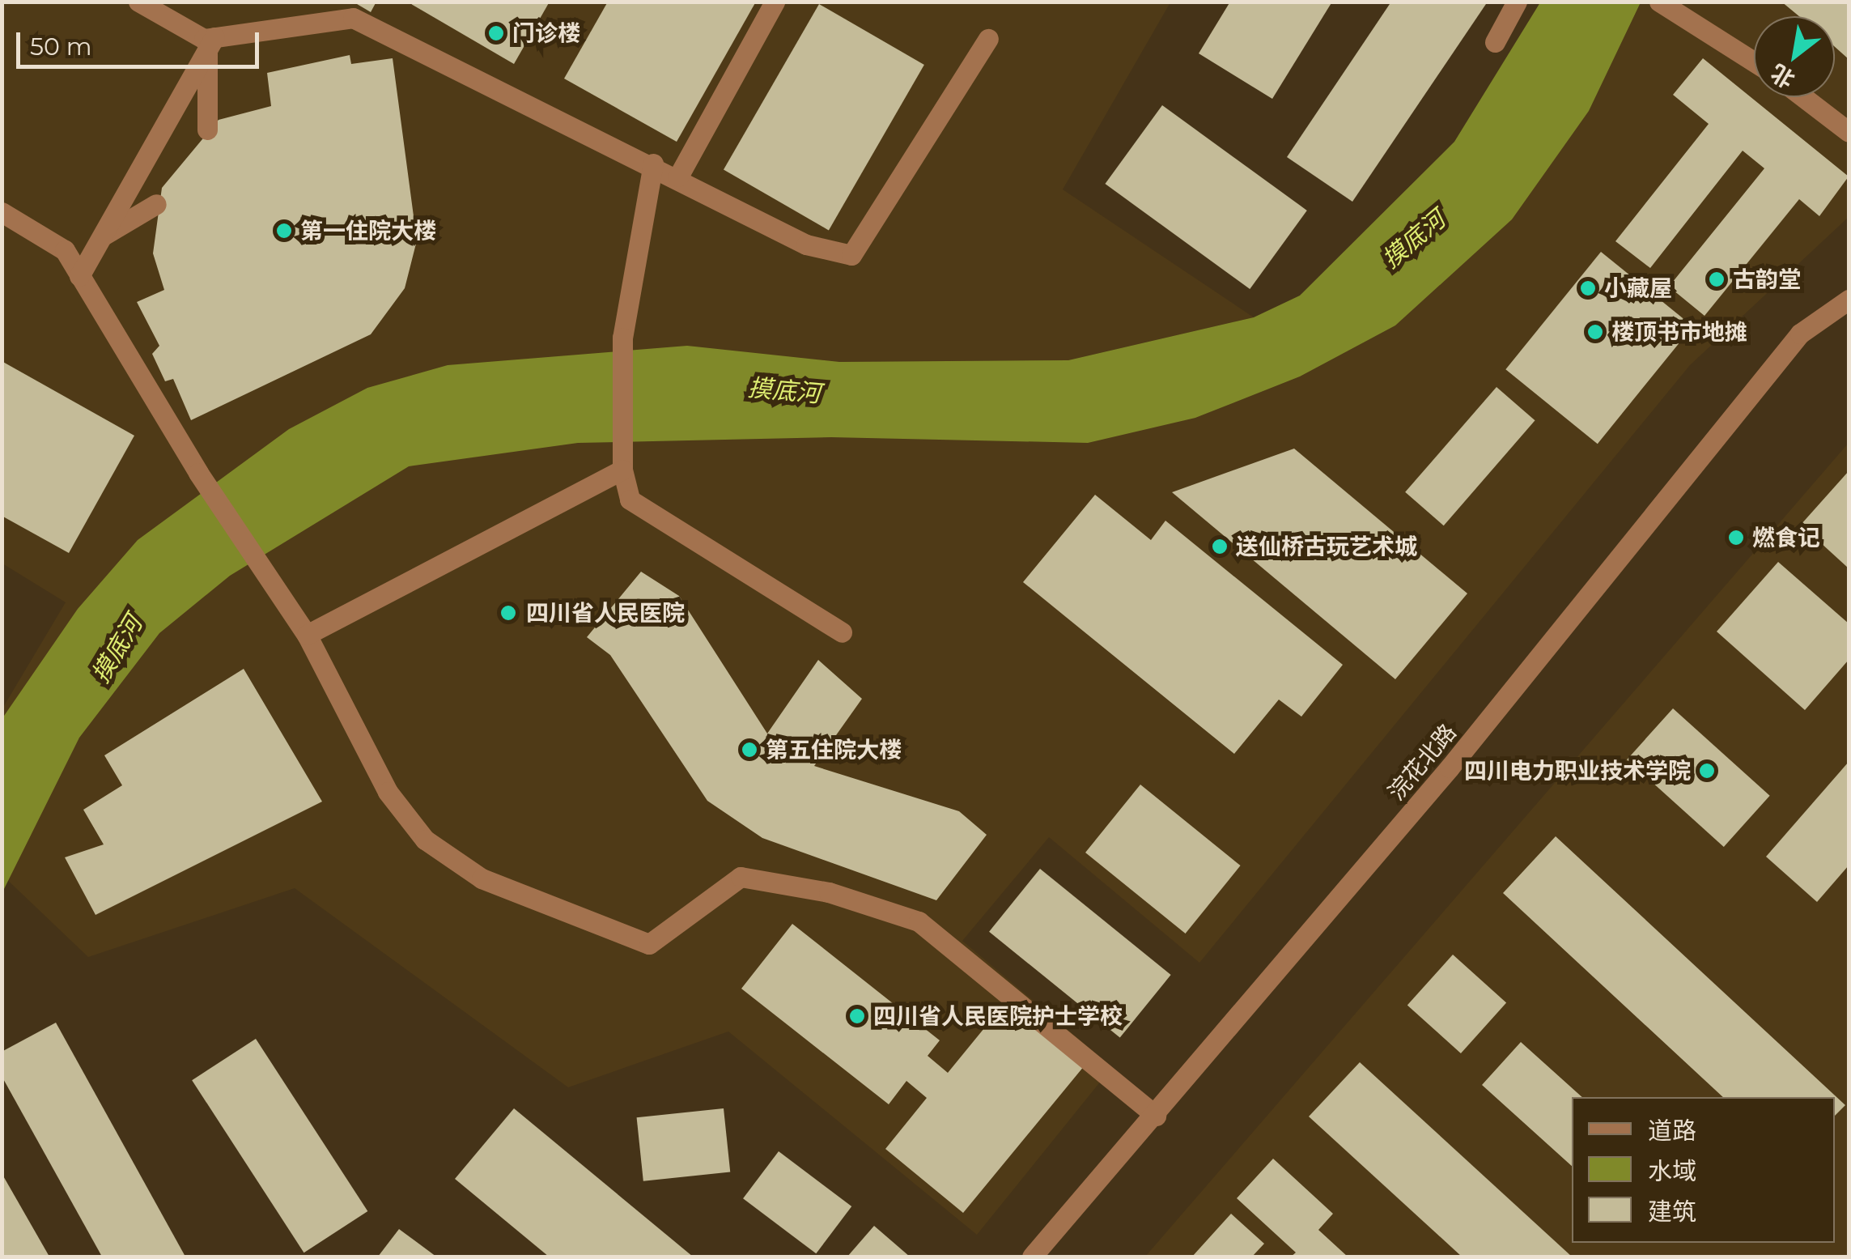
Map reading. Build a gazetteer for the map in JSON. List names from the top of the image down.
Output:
{
  "streets": {
    "street": ["浣花北路"]
  },
  "water": ["摸底河"],
  "places": [
    "门诊楼",
    "第一住院大楼",
    "古韵堂",
    "小藏屋",
    "楼顶书市地摊",
    "燃食记",
    "送仙桥古玩艺术城",
    "四川省人民医院",
    "第五住院大楼",
    "四川电力职业技术学院",
    "四川省人民医院护士学校"
  ],
  "legend": ["道路", "水域", "建筑"],
  "scale_bar": "50 m",
  "north": "bottom left"
}
